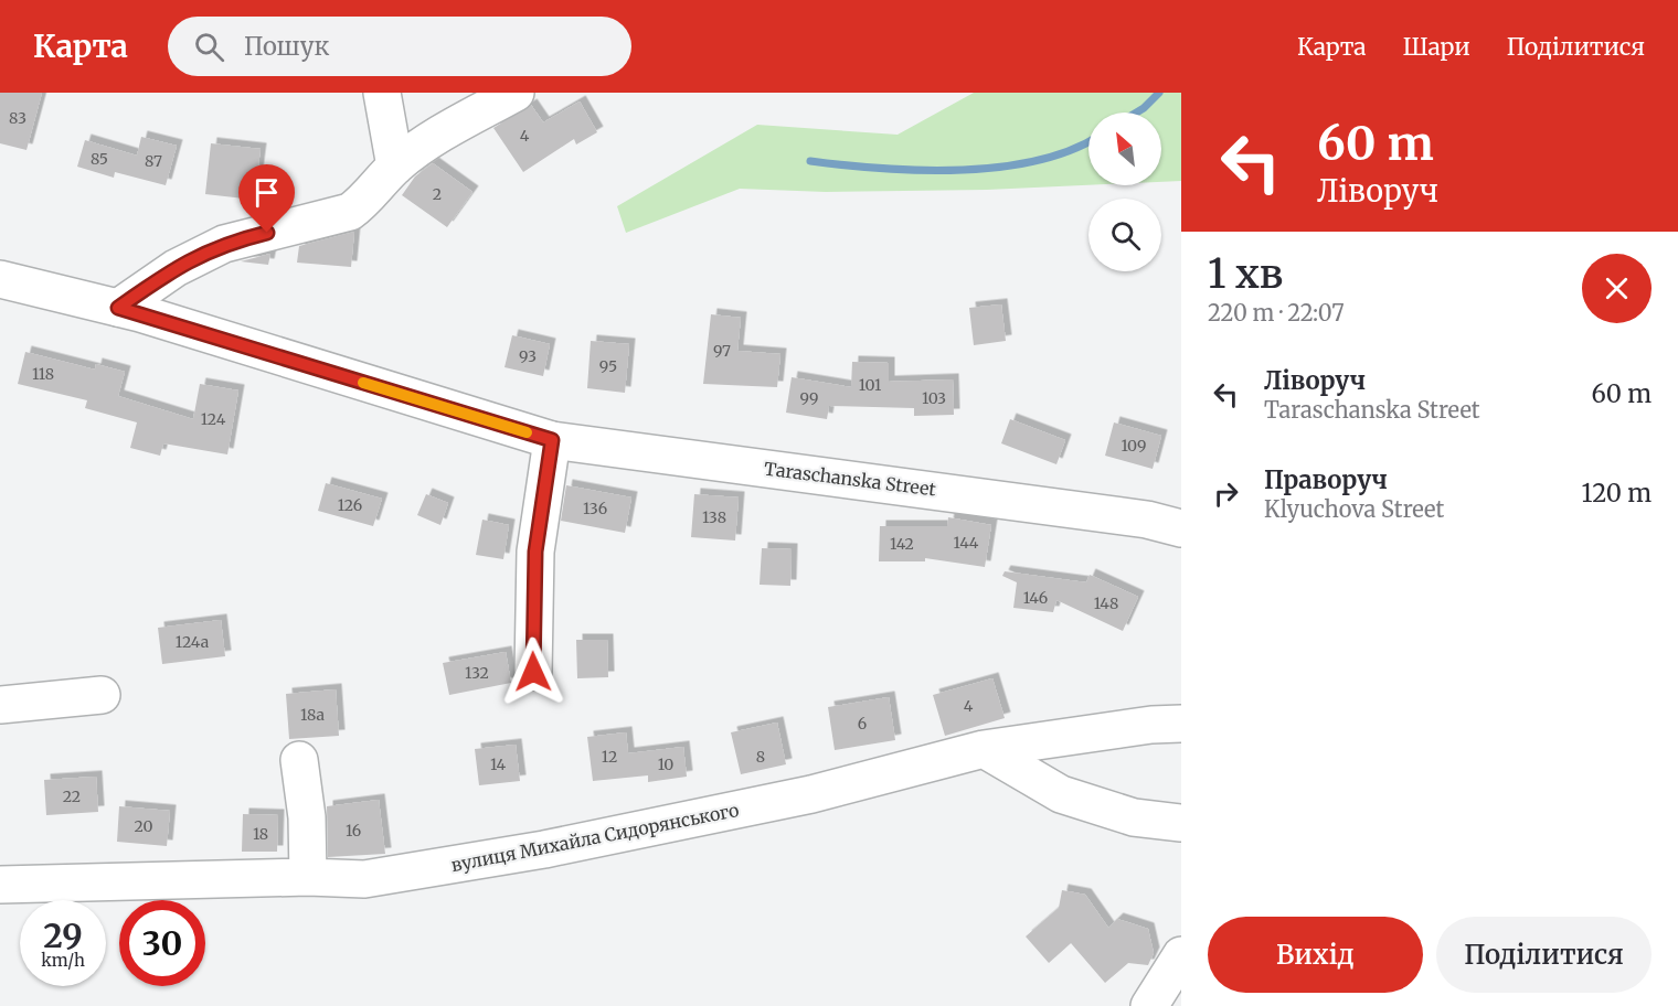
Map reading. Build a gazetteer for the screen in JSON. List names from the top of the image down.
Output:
{
  "streets": {
    "street": ["Taraschanska Street", "вулиця Михайла Сидорянського"]
  },
  "house_numbers": [
    "83",
    "4",
    "85",
    "87",
    "2",
    "97",
    "93",
    "95",
    "118",
    "101",
    "99",
    "103",
    "124",
    "109",
    "126",
    "136",
    "138",
    "144",
    "142",
    "146",
    "148",
    "124а",
    "132",
    "4",
    "18а",
    "6",
    "12",
    "8",
    "14",
    "10",
    "22",
    "20",
    "16",
    "18"
  ],
  "north": "top left",
  "page": {
    "header": "Карта",
    "search": "Пошук",
    "nav": ["Карта", "Шари", "Поділитися"],
    "turn": ["60 m", "Ліворуч"],
    "heading": ["1 хв", "220 m · 22:07"],
    "list": [
      {
        "name": "Ліворуч",
        "note": "Taraschanska Street",
        "value": "60 m"
      },
      {
        "name": "Праворуч",
        "note": "Klyuchova Street",
        "value": "120 m"
      }
    ],
    "speed": "29 km/h",
    "limit": "30",
    "buttons": ["Вихід", "Поділитися"]
  }
}
